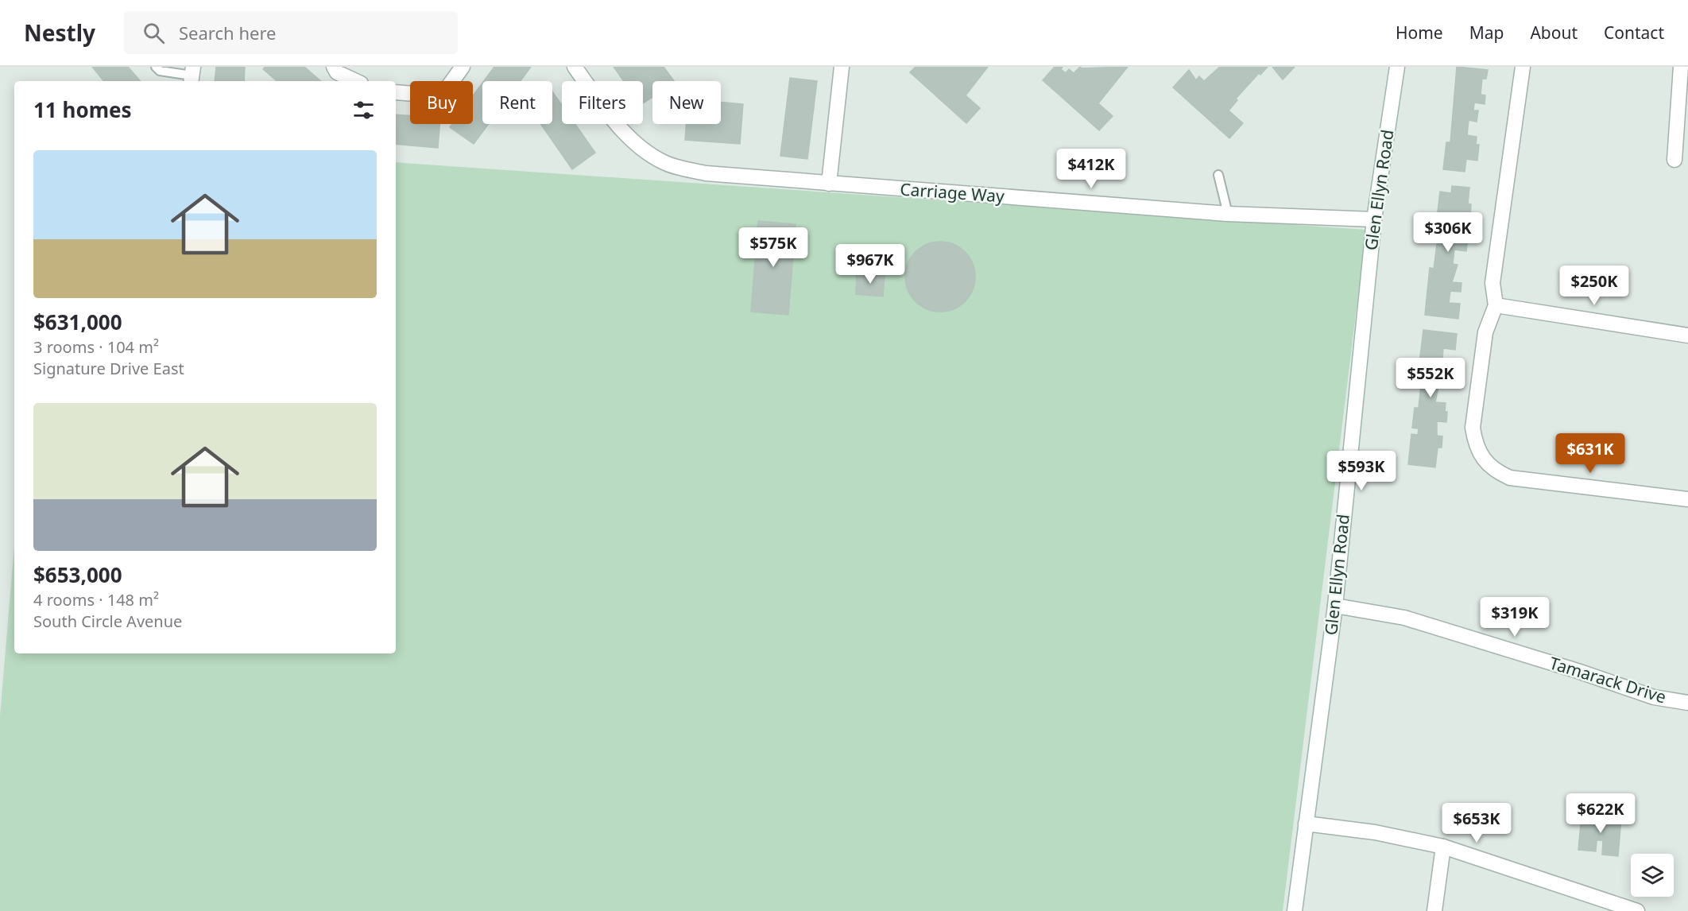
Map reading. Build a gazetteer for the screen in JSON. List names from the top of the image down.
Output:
{
  "streets": {
    "street": ["Glen Ellyn Road", "Carriage Way", "Tamarack Drive"]
  },
  "crossings": [
    ["Glen Ellyn Road", "Carriage Way"],
    ["Glen Ellyn Road", "Tamarack Drive"]
  ],
  "page": {
    "header": "Nestly",
    "search": "Search here",
    "nav": [
      "Home",
      "Map",
      "About",
      "Contact"
    ],
    "chip": [
      "Buy",
      "Rent",
      "Filters",
      "New"
    ],
    "heading": "11 homes",
    "list": [
      {
        "name": "$631,000",
        "note": "3 rooms · 104 m² · Signature Drive East"
      },
      {
        "name": "$653,000",
        "note": "4 rooms · 148 m² · South Circle Avenue"
      }
    ],
    "price": [
      "$412K",
      "$306K",
      "$575K",
      "$967K",
      "$250K",
      "$552K",
      "$631K",
      "$593K",
      "$319K",
      "$622K",
      "$653K"
    ]
  }
}
